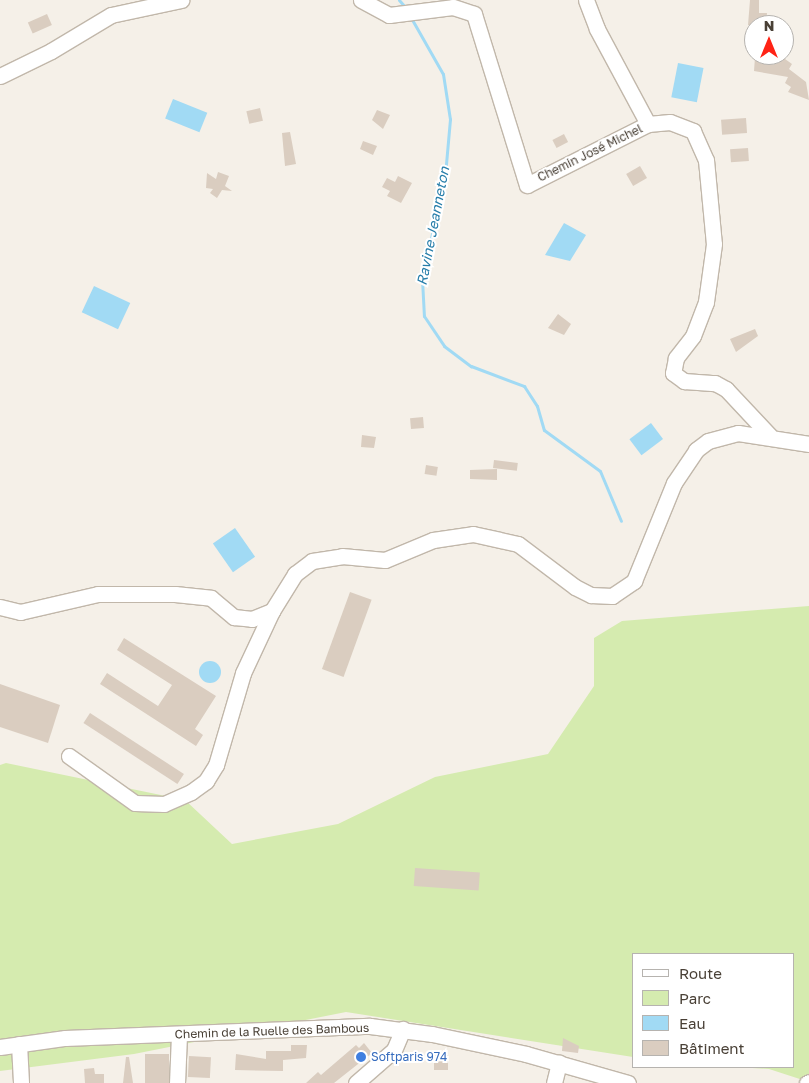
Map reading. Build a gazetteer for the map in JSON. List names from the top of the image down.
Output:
{
  "streets": {
    "street": ["Chemin José Michel", "Chemin de la Ruelle des Bambous"]
  },
  "water": ["Ravine Jeanneton"],
  "places": ["Softparis 974"],
  "legend": [
    "Route",
    "Parc",
    "Eau",
    "Bâtiment"
  ],
  "north": "top"
}
